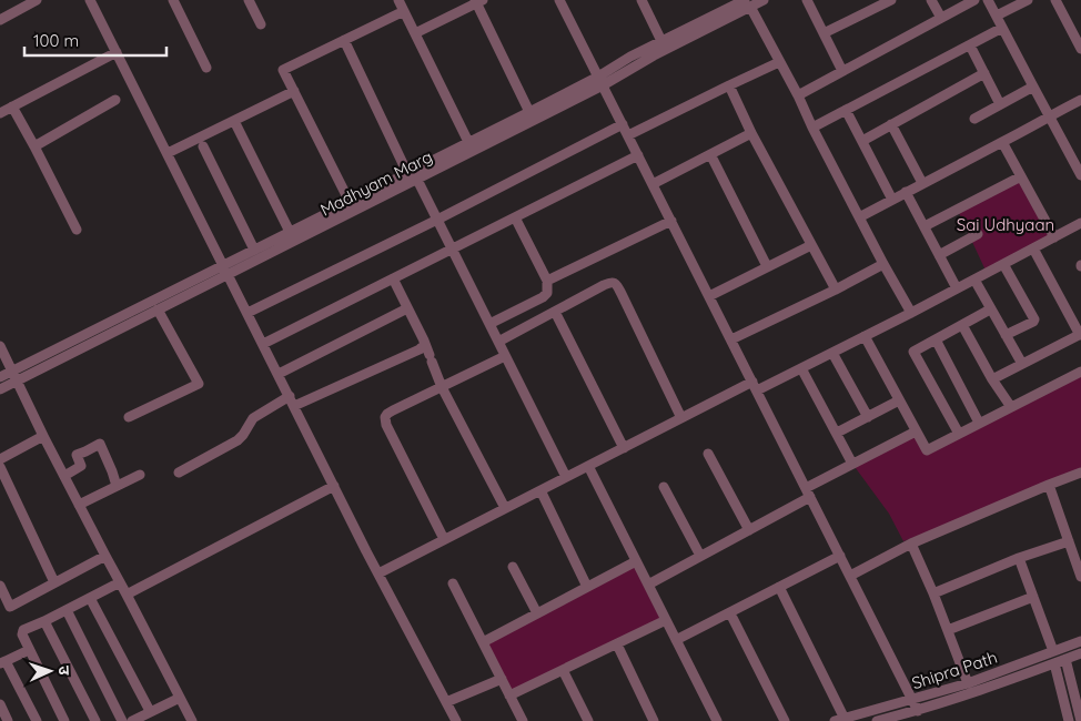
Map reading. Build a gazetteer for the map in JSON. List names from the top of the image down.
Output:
{
  "streets": {
    "street": ["Madhyam Marg", "Shipra Path"]
  },
  "parks": ["Sai Udhyaan"],
  "scale_bar": "100 m",
  "north": "right"
}
